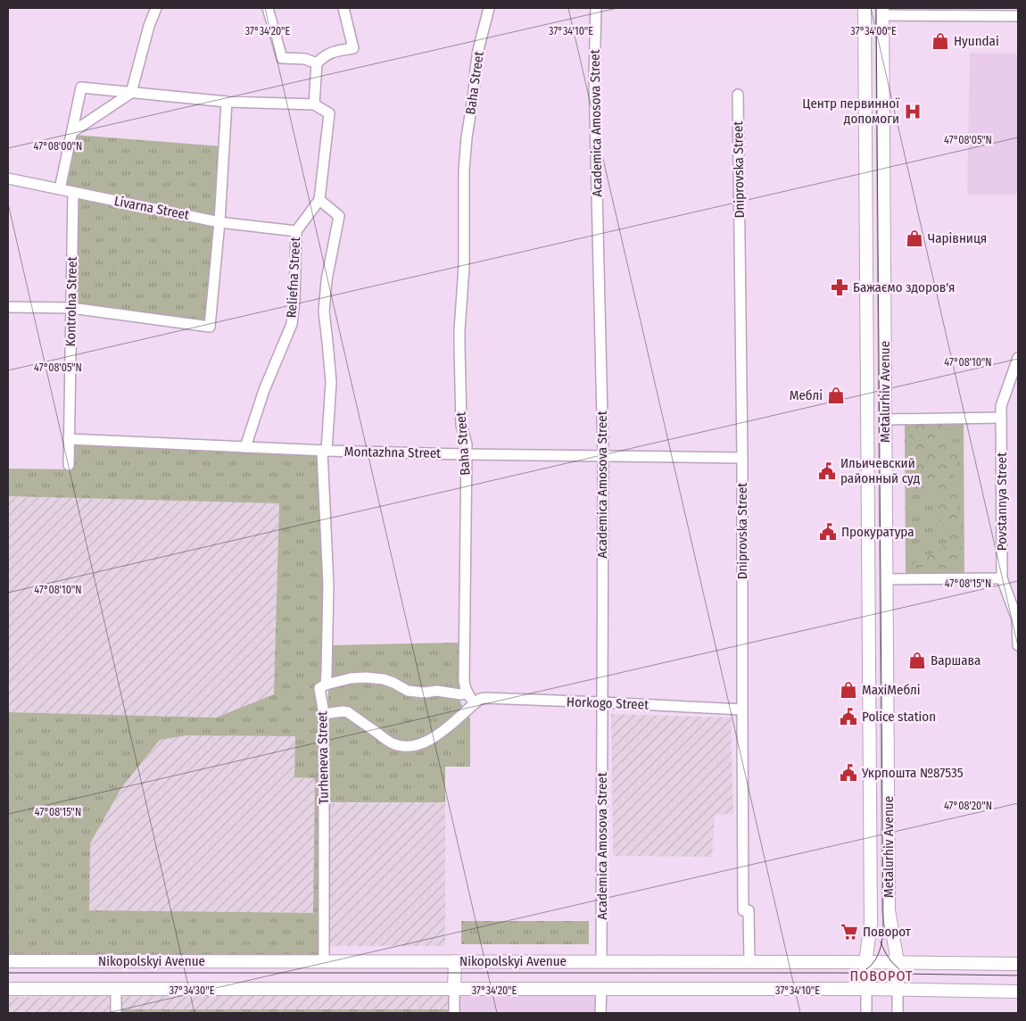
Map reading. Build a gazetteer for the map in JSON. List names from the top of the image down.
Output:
{
  "streets": {
    "main road": ["Metalurhiv Avenue", "Nikopolskyi Avenue"],
    "street": [
      "Baha Street",
      "Academica Amosova Street",
      "Dniprovska Street",
      "Livarna Street",
      "Reliefna Street",
      "Kontrolna Street",
      "Montazhna Street",
      "Povstannya Street",
      "Horkogo Street",
      "Turheneva Street"
    ]
  },
  "crossings": [
    ["Baha Street", "Montazhna Street"],
    ["Baha Street", "Horkogo Street"],
    ["Academica Amosova Street", "Montazhna Street"],
    ["Academica Amosova Street", "Horkogo Street"],
    ["Academica Amosova Street", "Nikopolskyi Avenue"],
    ["Dniprovska Street", "Montazhna Street"],
    ["Dniprovska Street", "Horkogo Street"],
    ["Dniprovska Street", "Nikopolskyi Avenue"],
    ["Livarna Street", "Reliefna Street"],
    ["Livarna Street", "Kontrolna Street"],
    ["Reliefna Street", "Montazhna Street"],
    ["Kontrolna Street", "Montazhna Street"],
    ["Metalurhiv Avenue", "Nikopolskyi Avenue"],
    ["Montazhna Street", "Turheneva Street"],
    ["Turheneva Street", "Nikopolskyi Avenue"]
  ],
  "districts": ["ПОВОРОТ"],
  "places": {
    "shop": [
      "Hyundai",
      "Чарівниця",
      "Меблі",
      "Варшава",
      "MaxiМеблі"
    ],
    "hospital": ["Центр первинної допомоги"],
    "pharmacy": ["Бажаємо здоров'я"],
    "public building": [
      "Ильичевский районный суд",
      "Прокуратура",
      "Police station",
      "Укрпошта №87535"
    ],
    "supermarket": ["Поворот"]
  },
  "coordinates": [
    "37°34'20\"E",
    "37°34'10\"E",
    "37°34'00\"E",
    "47°08'05\"N",
    "47°08'00\"N",
    "47°08'10\"N",
    "47°08'15\"N",
    "47°08'20\"N",
    "37°34'30\"E"
  ]
}
